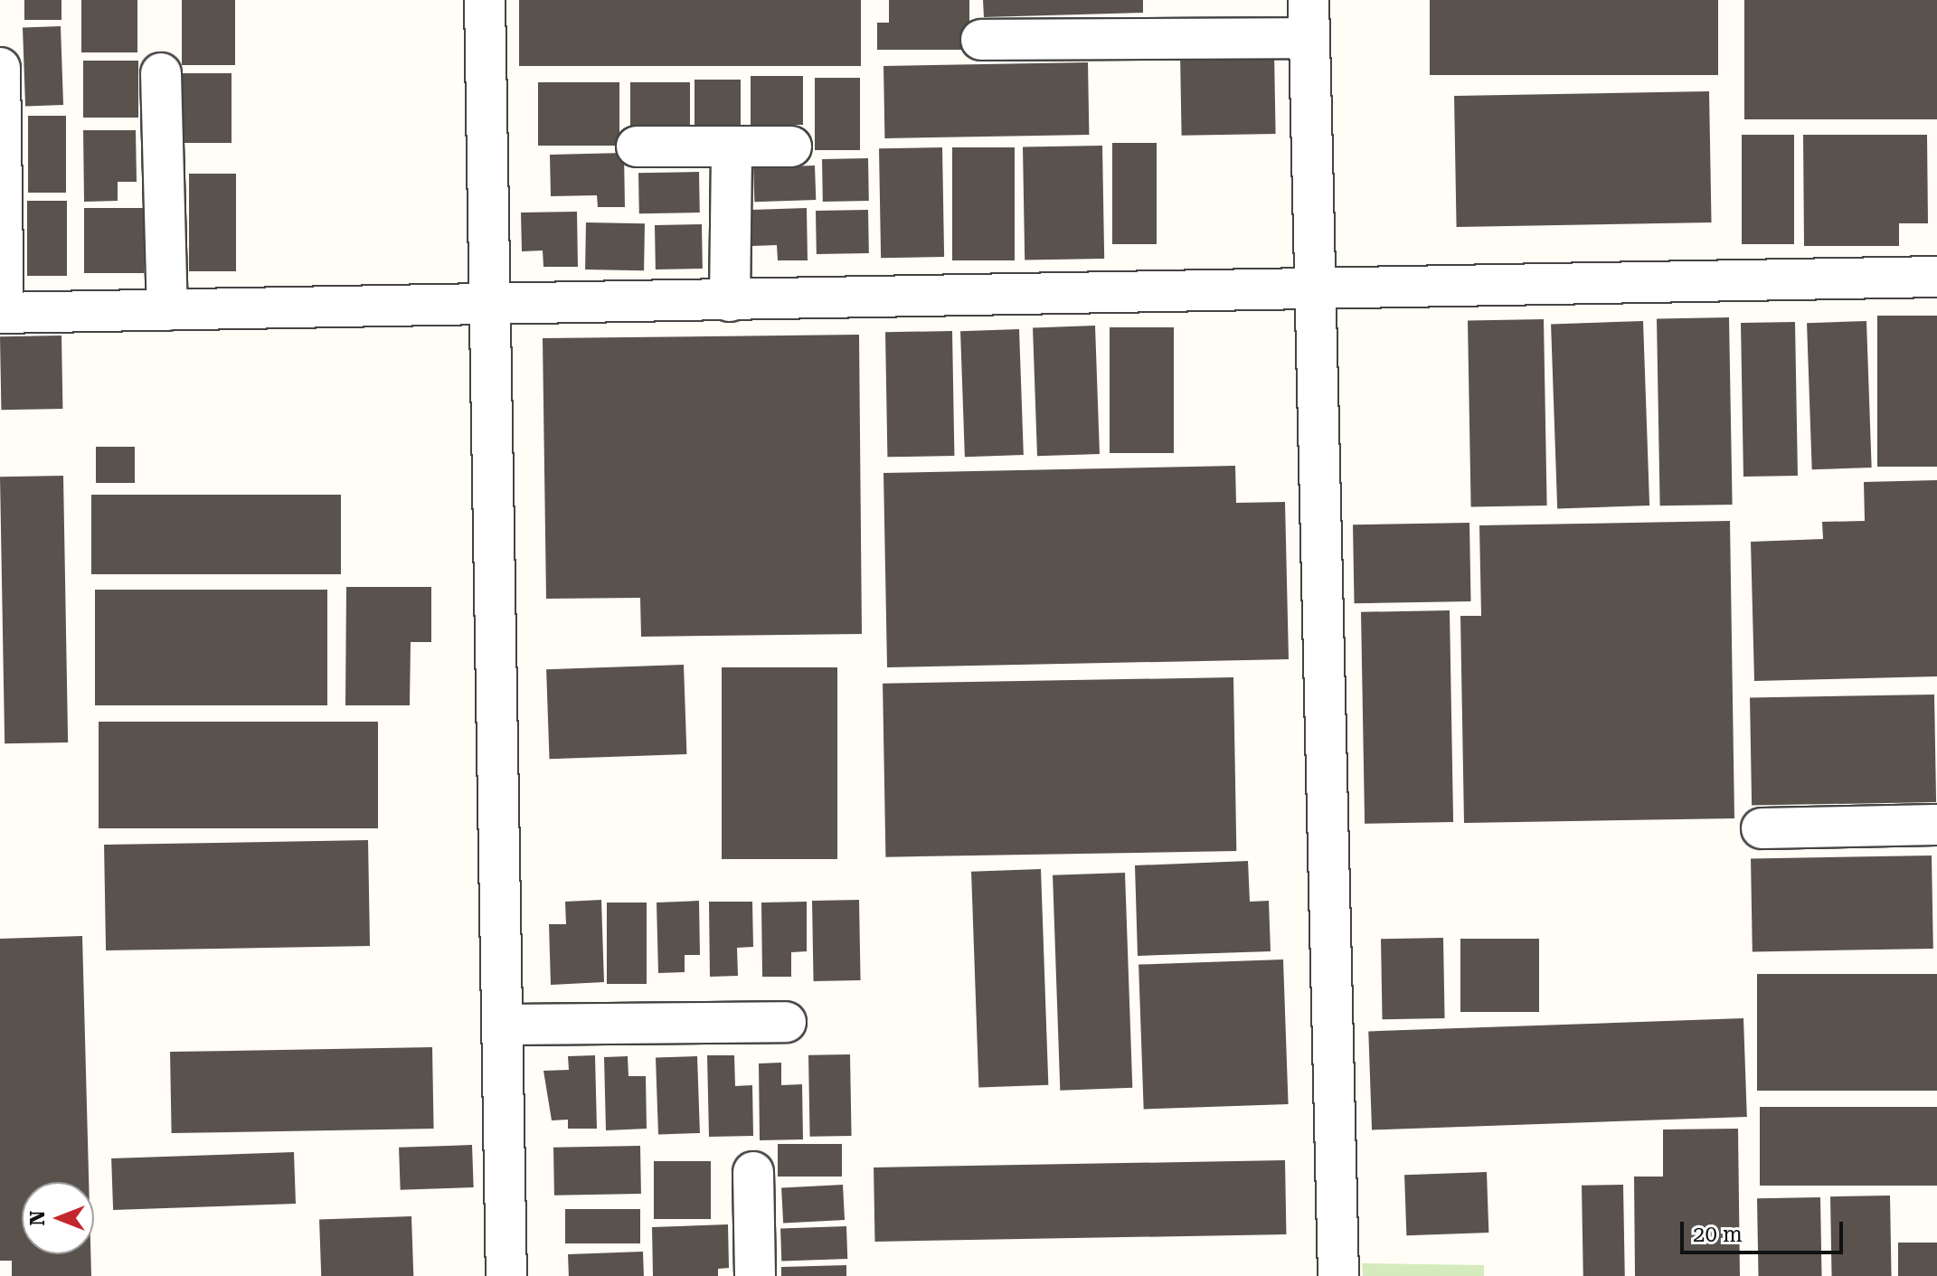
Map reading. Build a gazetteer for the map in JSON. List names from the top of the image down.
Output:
{
  "scale_bar": "20 m",
  "north": "left"
}
